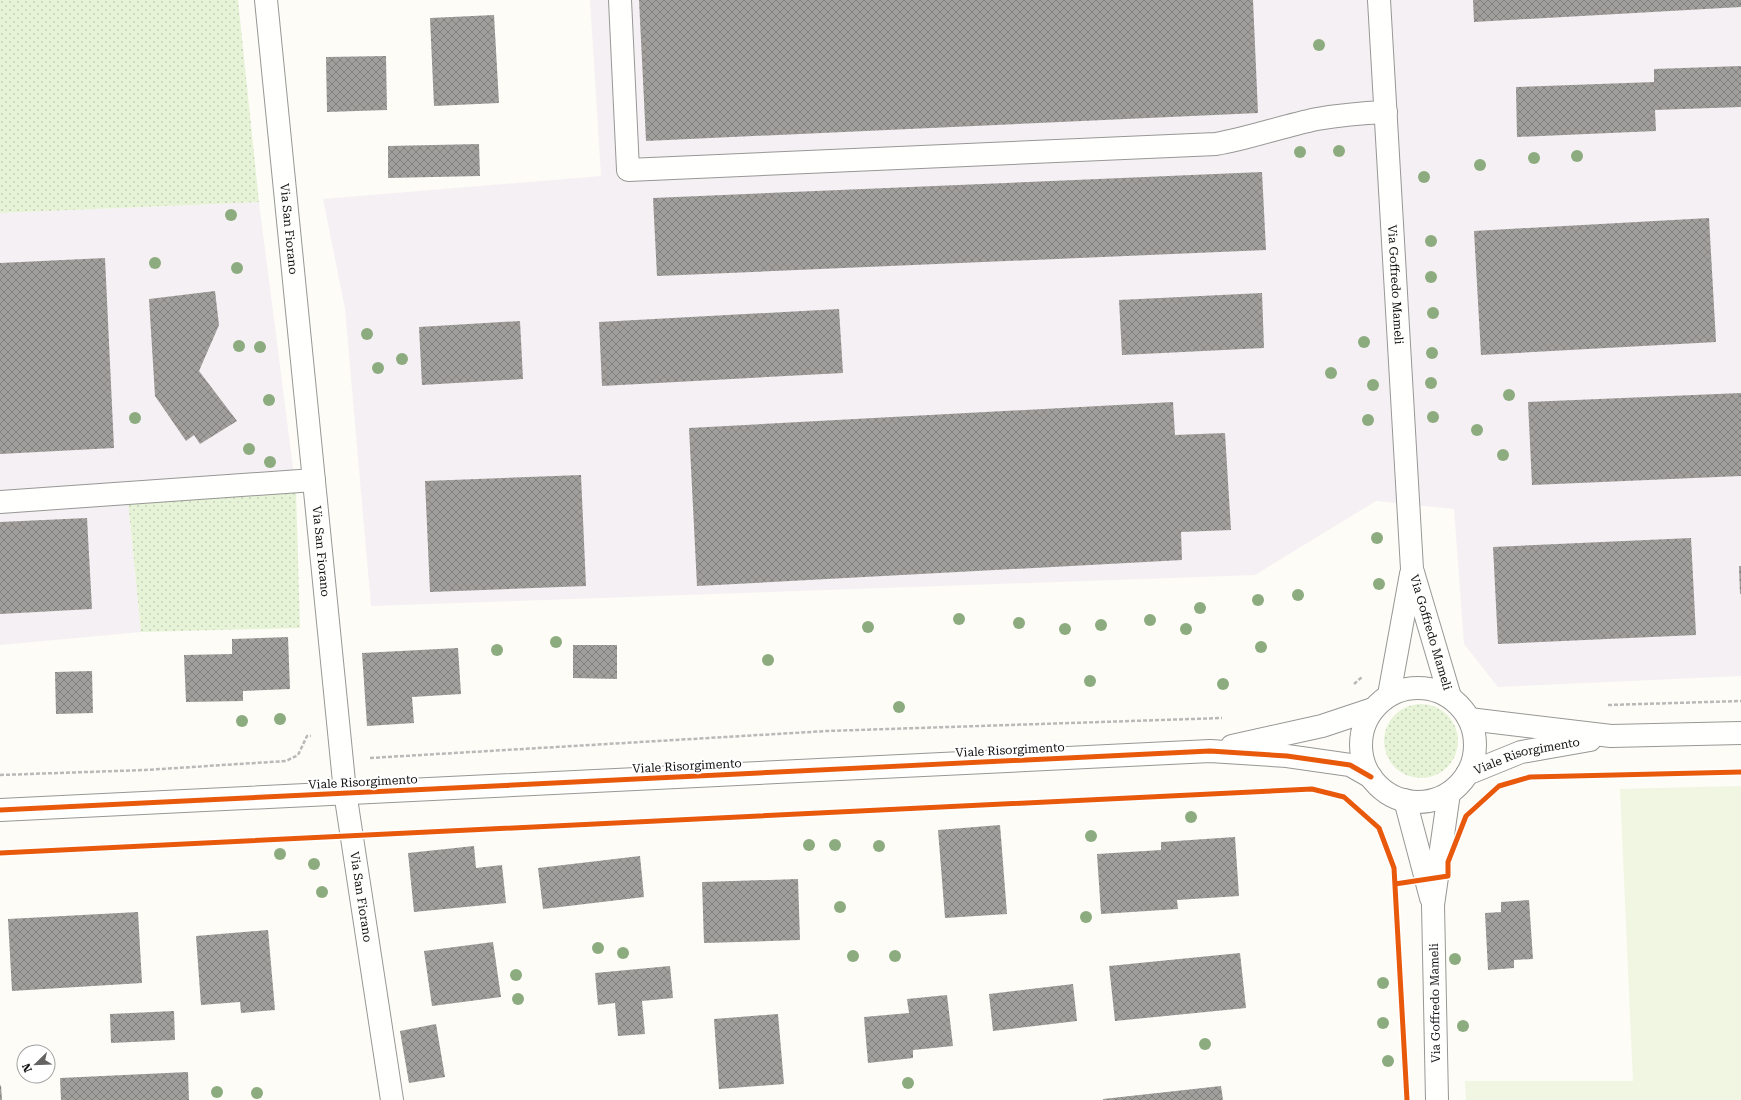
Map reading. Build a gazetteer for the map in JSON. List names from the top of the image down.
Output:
{
  "streets": {
    "street": ["Via San Fiorano", "Via Goffredo Mameli", "Viale Risorgimento"]
  },
  "crossings": [
    ["Via San Fiorano", "Viale Risorgimento"],
    ["Via Goffredo Mameli", "Viale Risorgimento"]
  ],
  "north": "bottom left"
}
